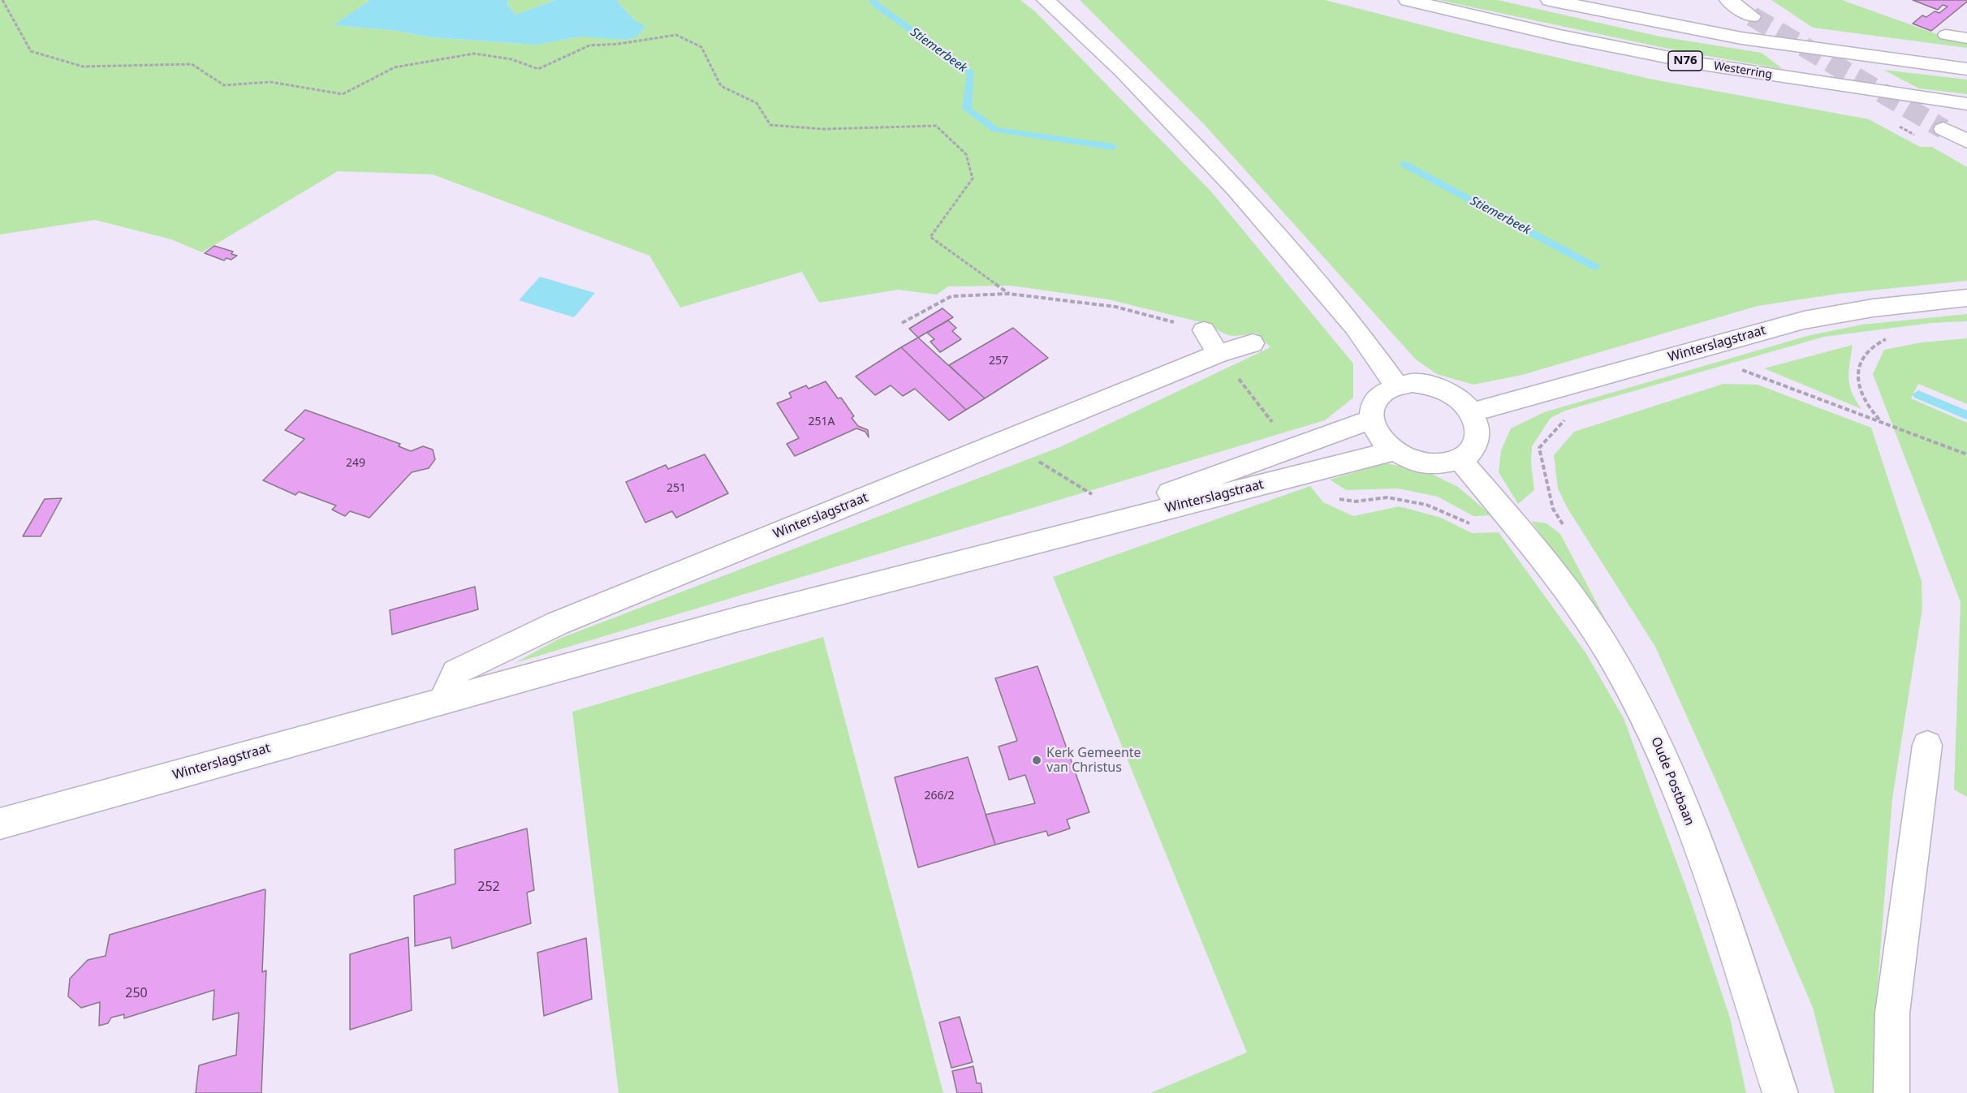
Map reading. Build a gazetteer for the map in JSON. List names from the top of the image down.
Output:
{
  "streets": {
    "main road": [
      "N76",
      "Westerring",
      "Winterslagstraat",
      "Oude Postbaan"
    ]
  },
  "crossings": [
    ["Winterslagstraat", "Oude Postbaan"]
  ],
  "water": ["Stiemerbeek"],
  "places": ["Kerk Gemeente van Christus"],
  "house_numbers": [
    "257",
    "251A",
    "249",
    "251",
    "266/2",
    "252",
    "250"
  ]
}
